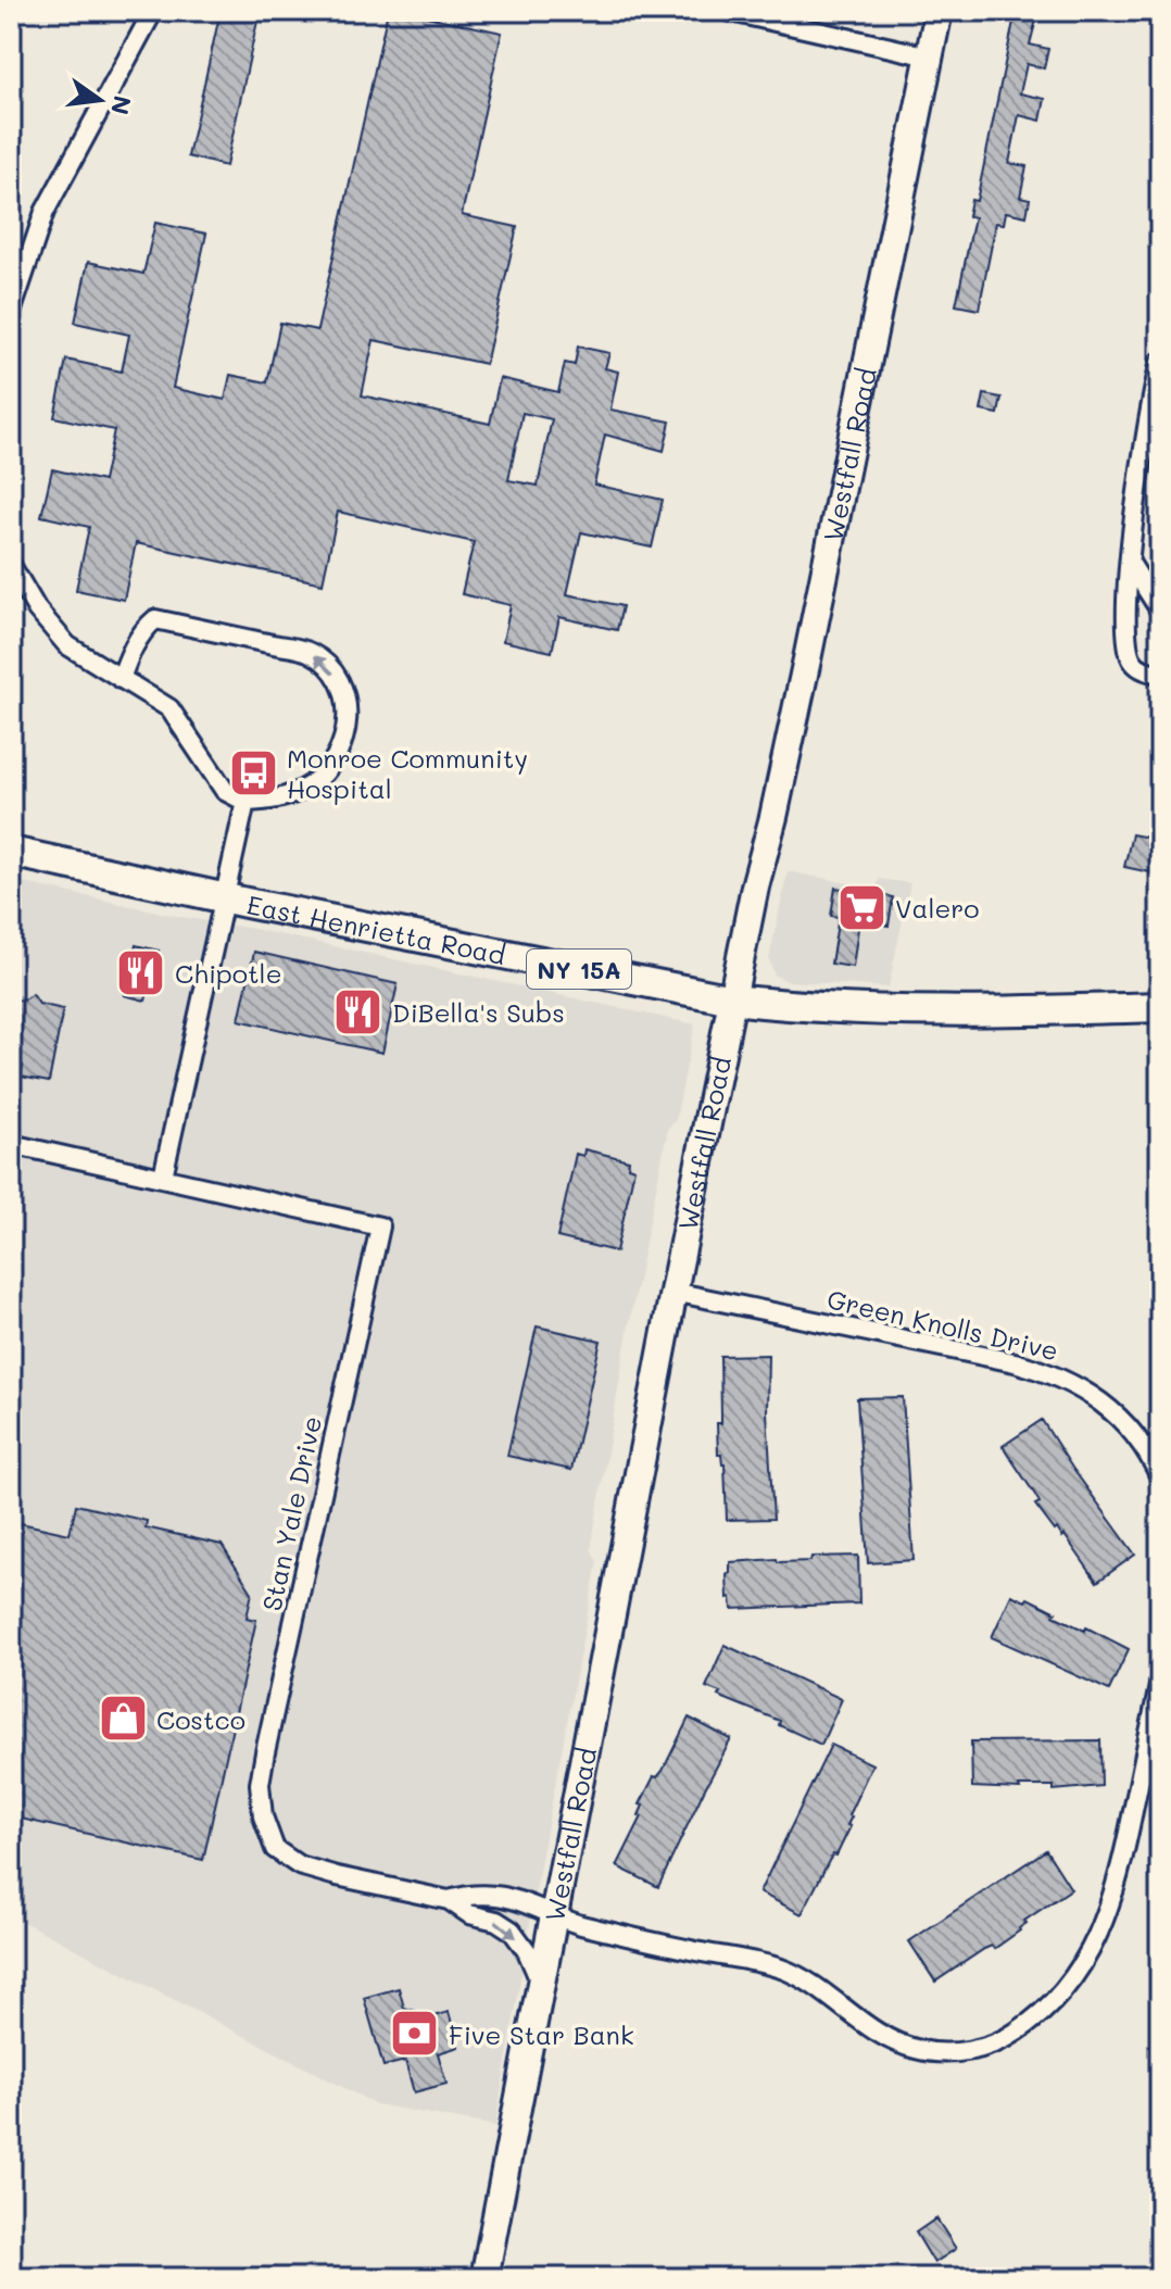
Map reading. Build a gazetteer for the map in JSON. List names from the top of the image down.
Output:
{
  "streets": {
    "main road": ["East Henrietta Road", "NY 15A"],
    "street": ["Westfall Road", "Green Knolls Drive", "Stan Yale Drive"]
  },
  "crossings": [
    ["Westfall Road", "East Henrietta Road"],
    ["Westfall Road", "Green Knolls Drive"],
    ["Westfall Road", "Stan Yale Drive"]
  ],
  "places": {
    "bus stop": ["Monroe Community Hospital"],
    "supermarket": ["Valero"],
    "restaurant": ["Chipotle", "DiBella's Subs"],
    "shop": ["Costco"],
    "bank": ["Five Star Bank"]
  },
  "north": "right"
}
